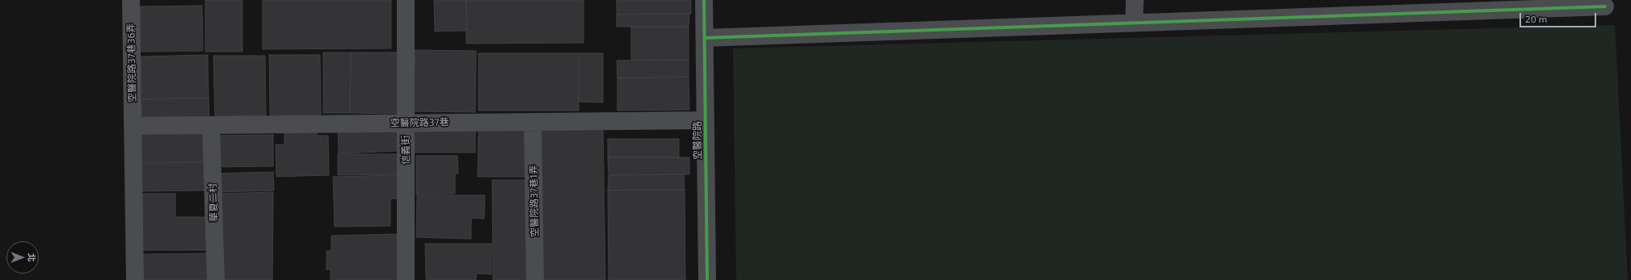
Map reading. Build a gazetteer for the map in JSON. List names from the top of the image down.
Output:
{
  "streets": {
    "street": [
      "空醫院路37巷36弄",
      "空醫院路37巷",
      "空醫院路",
      "信義街",
      "空醫院路37巷1弄",
      "華夏二村"
    ]
  },
  "crossings": [
    ["空醫院路37巷36弄", "空醫院路37巷"],
    ["空醫院路37巷", "空醫院路"],
    ["空醫院路37巷", "信義街"],
    ["空醫院路37巷", "空醫院路37巷1弄"],
    ["空醫院路37巷", "華夏二村"]
  ],
  "scale_bar": "20 m",
  "north": "right"
}
